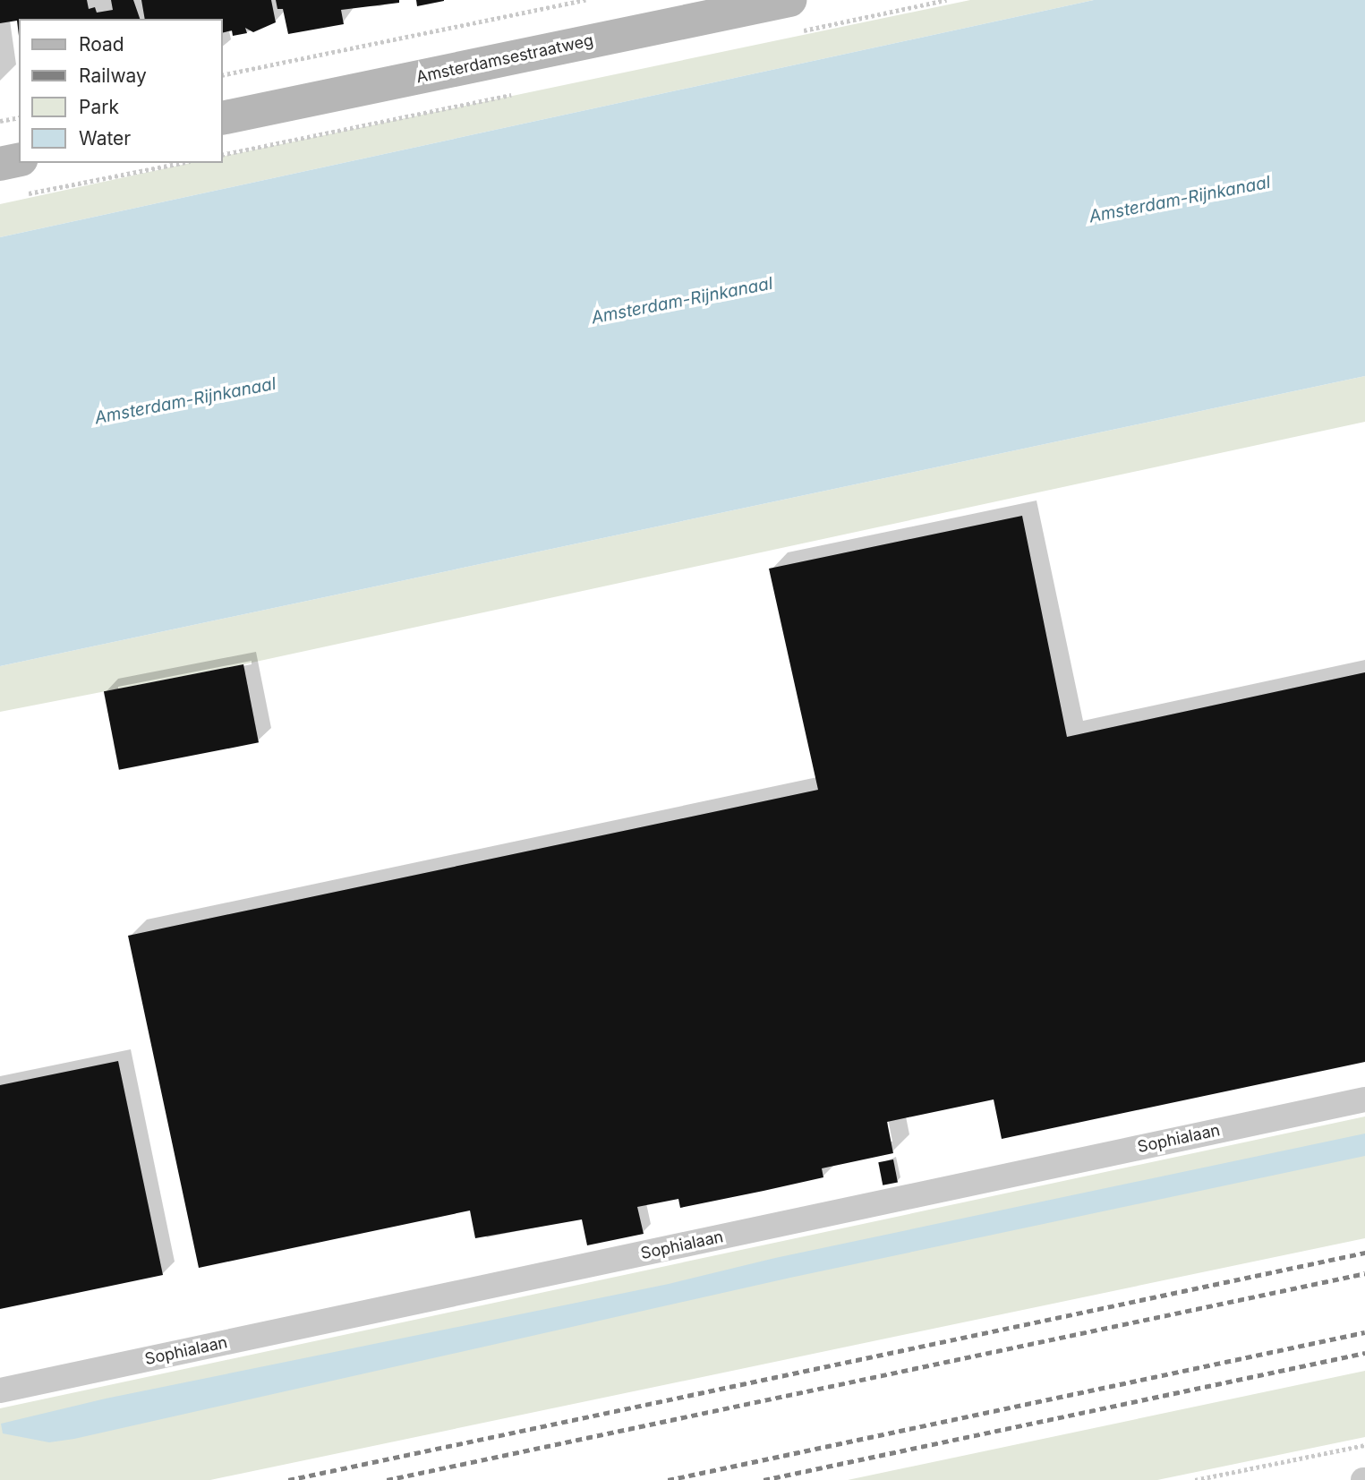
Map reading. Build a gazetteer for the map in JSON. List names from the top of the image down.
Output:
{
  "streets": {
    "main road": ["Amsterdamsestraatweg"],
    "street": ["Sophialaan"]
  },
  "water": ["Amsterdam-Rijnkanaal"],
  "legend": [
    "Road",
    "Railway",
    "Park",
    "Water"
  ]
}
